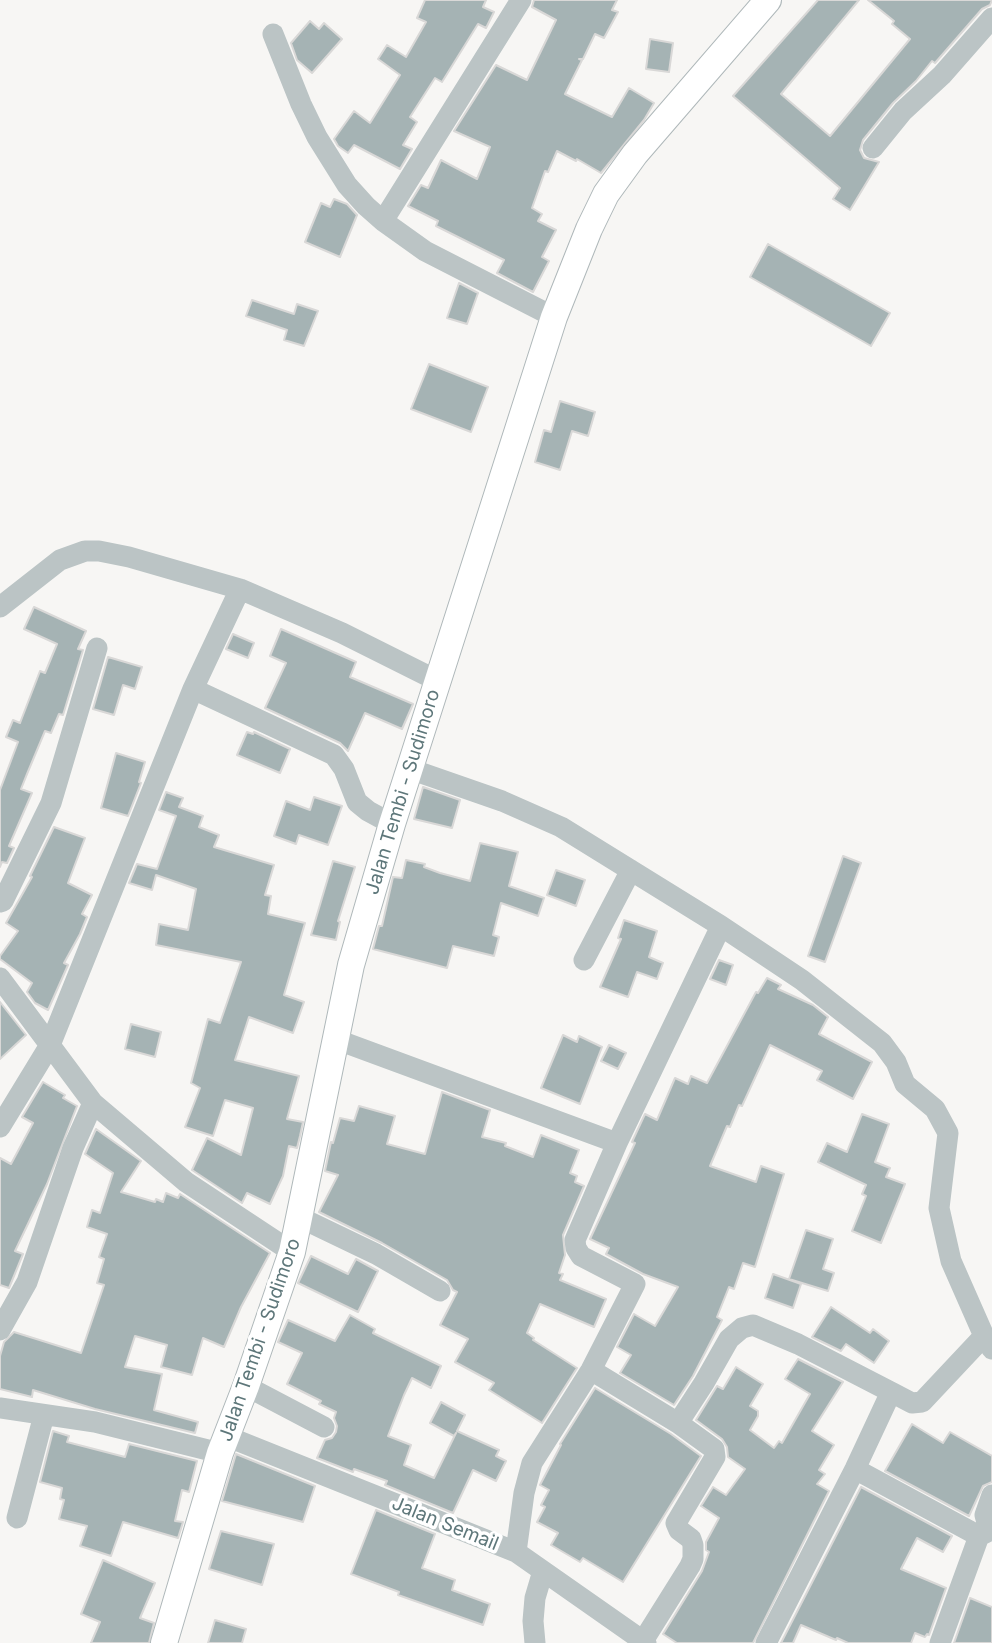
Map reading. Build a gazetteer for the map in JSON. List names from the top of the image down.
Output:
{
  "streets": {
    "main road": ["Jalan Tembi - Sudimoro"],
    "street": ["Jalan Semail"]
  },
  "crossings": [
    ["Jalan Tembi - Sudimoro", "Jalan Semail"]
  ]
}
